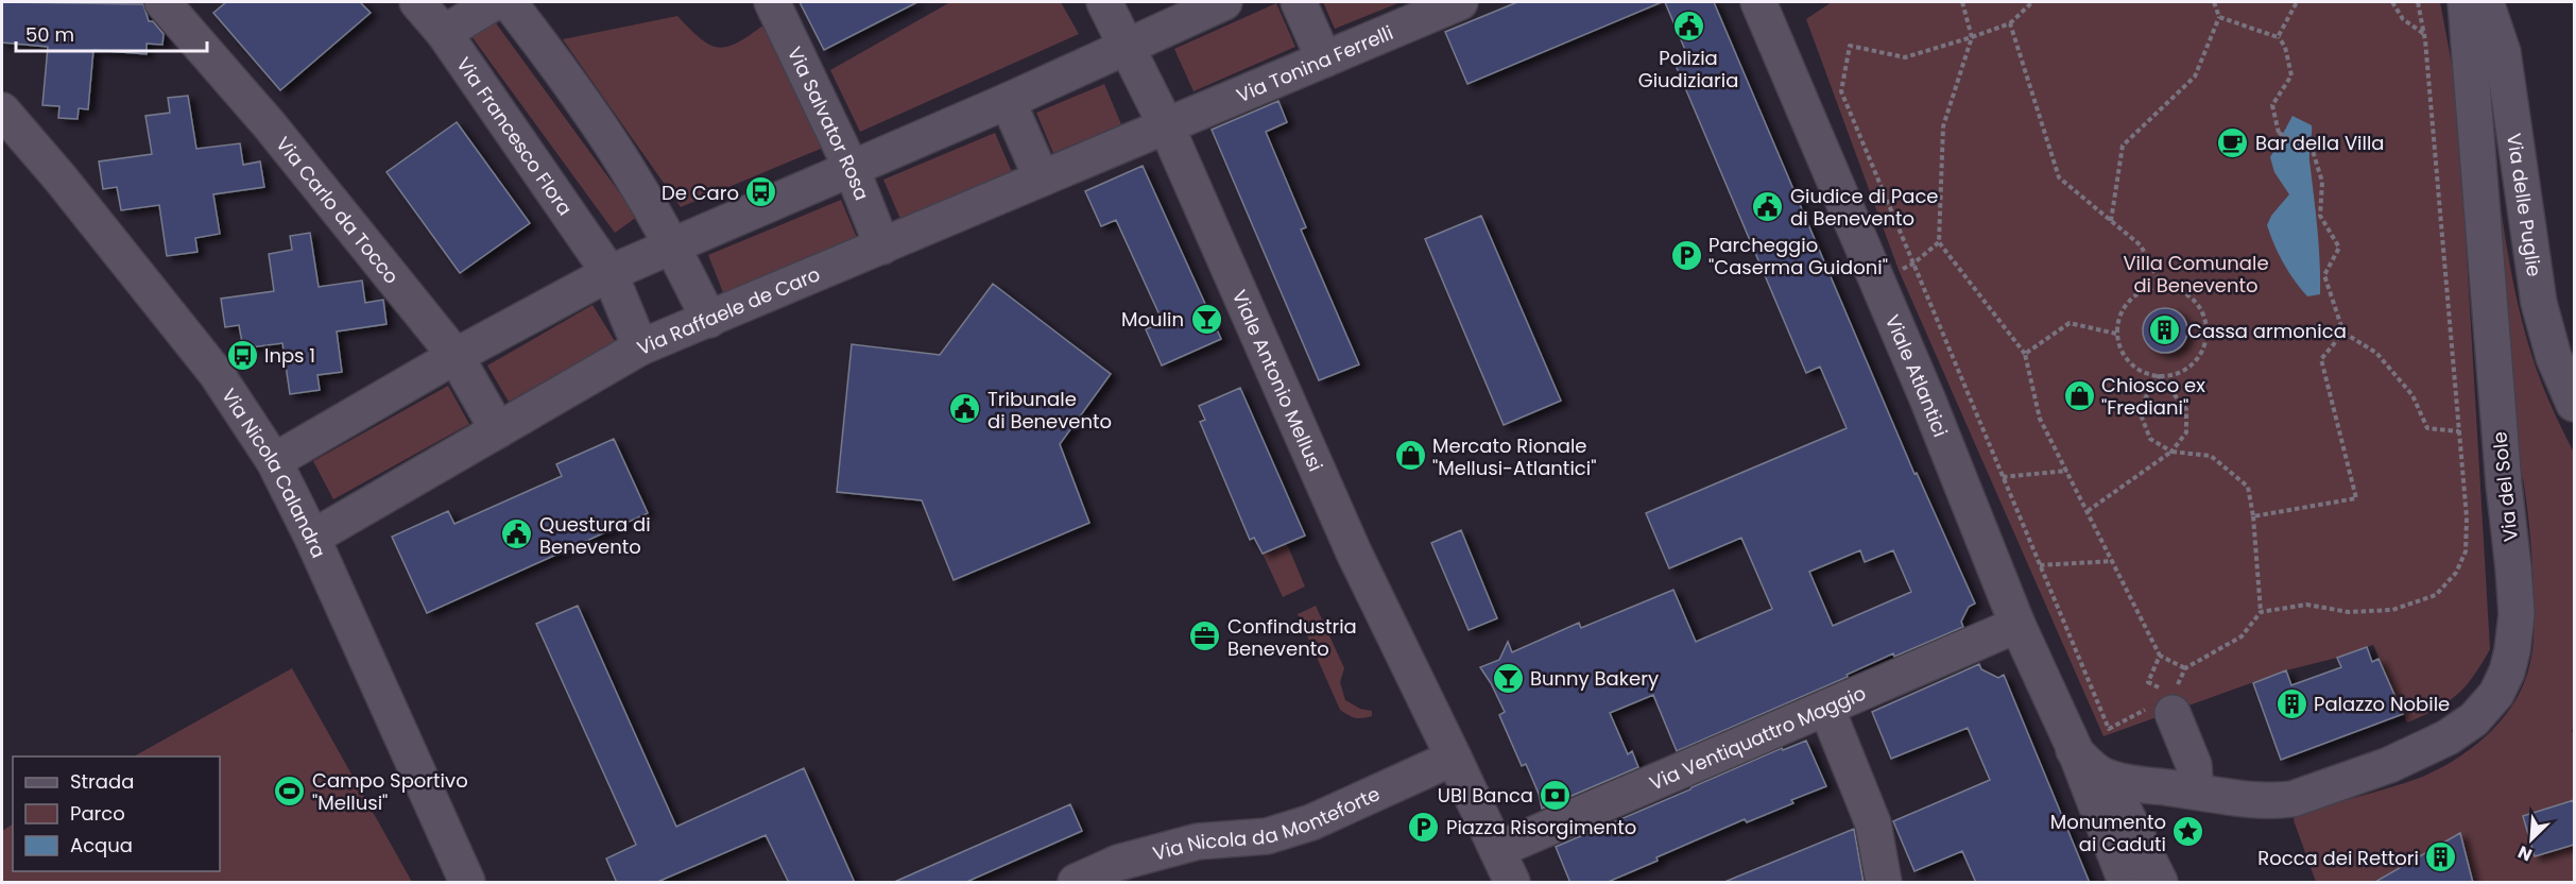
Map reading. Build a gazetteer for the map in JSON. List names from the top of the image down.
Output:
{
  "streets": {
    "street": [
      "Via Tonina Ferrelli",
      "Via Salvator Rosa",
      "Via Francesco Flora",
      "Via delle Puglie",
      "Via Carlo da Tocco",
      "Via Raffaele de Caro",
      "Viale Atlantici",
      "Viale Antonio Mellusi",
      "Via Nicola Calandra",
      "Via del Sole",
      "Via Ventiquattro Maggio",
      "Via Nicola da Monteforte"
    ]
  },
  "crossings": [
    ["Via Tonina Ferrelli", "Via Raffaele de Caro"],
    ["Via Tonina Ferrelli", "Viale Antonio Mellusi"],
    ["Via Salvator Rosa", "Via Raffaele de Caro"],
    ["Via Francesco Flora", "Via Raffaele de Caro"],
    ["Via Carlo da Tocco", "Via Raffaele de Caro"],
    ["Via Raffaele de Caro", "Viale Antonio Mellusi"],
    ["Via Raffaele de Caro", "Via Nicola Calandra"],
    ["Viale Atlantici", "Via Ventiquattro Maggio"],
    ["Viale Antonio Mellusi", "Via Nicola da Monteforte"]
  ],
  "parks": ["Villa Comunale di Benevento"],
  "places": {
    "public building": [
      "Polizia Giudiziaria",
      "Giudice di Pace di Benevento",
      "Tribunale di Benevento",
      "Questura di Benevento"
    ],
    "cafe": ["Bar della Villa"],
    "bus stop": ["De Caro", "Inps 1"],
    "parking": ["Parcheggio \"Caserma Guidoni\"", "Piazza Risorgimento"],
    "bar": ["Moulin", "Bunny Bakery"],
    "building": ["Cassa armonica", "Palazzo Nobile", "Rocca dei Rettori"],
    "shop": ["Chiosco ex \"Frediani\"", "Mercato Rionale \"Mellusi-Atlantici\""],
    "office": ["Confindustria Benevento"],
    "sports": ["Campo Sportivo \"Mellusi\""],
    "bank": ["UBI Banca"],
    "place": ["Monumento ai Caduti"]
  },
  "legend": ["Strada", "Parco", "Acqua"],
  "scale_bar": "50 m",
  "north": "bottom left"
}
